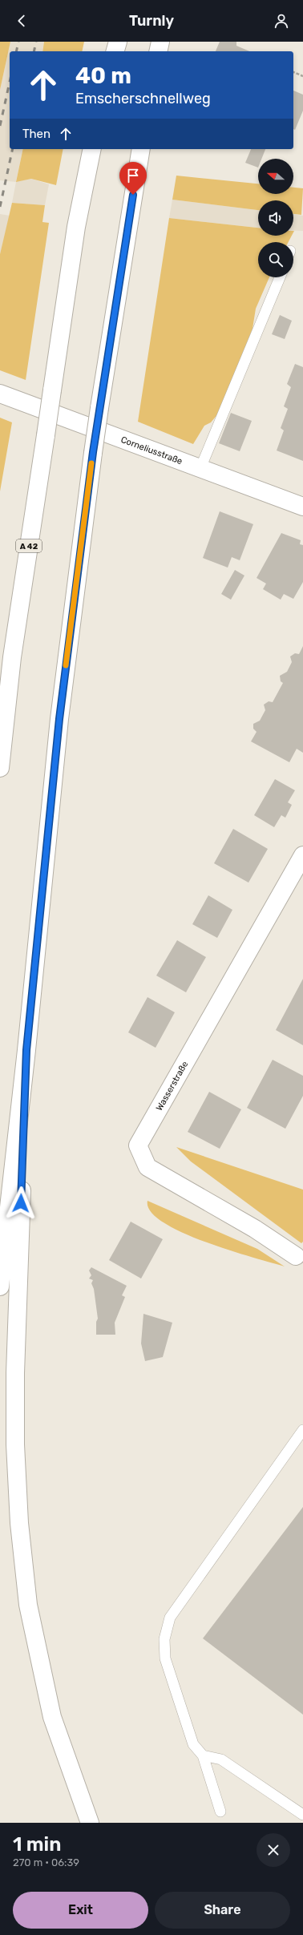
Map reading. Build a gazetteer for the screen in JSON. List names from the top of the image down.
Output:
{
  "streets": {
    "main road": ["Corneliusstraße", "A 42", "Wasserstraße"]
  },
  "north": "left",
  "page": {
    "header": "Turnly",
    "turn": ["40 m", "Emscherschnellweg"],
    "then": "Then",
    "heading": ["1 min", "270 m · 06:39"],
    "buttons": ["Exit", "Share"]
  }
}
